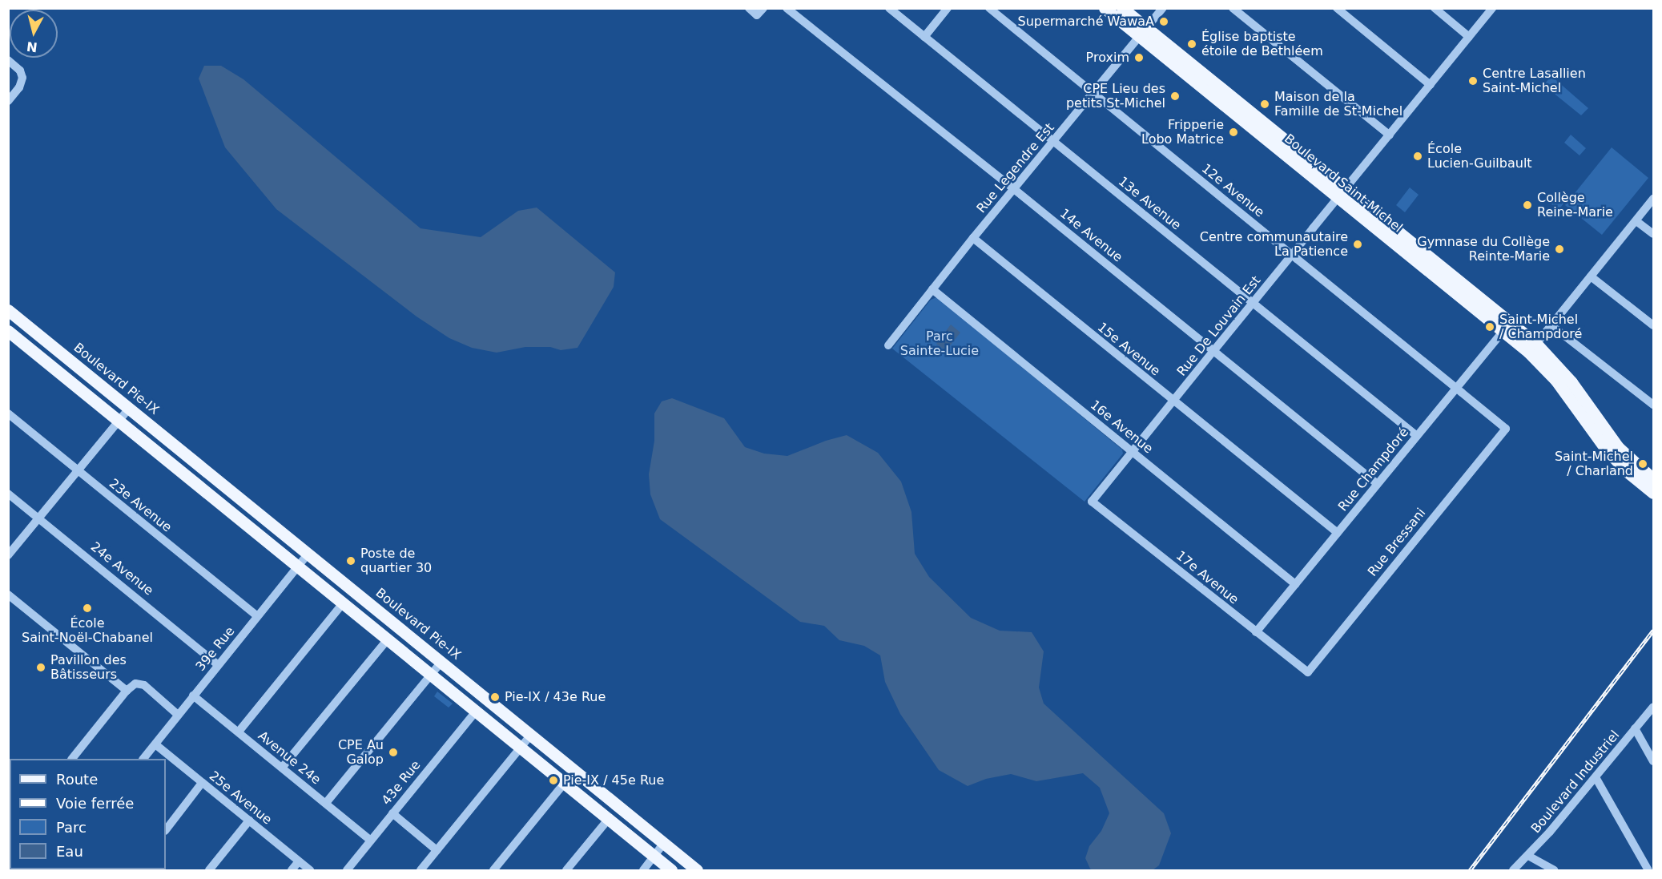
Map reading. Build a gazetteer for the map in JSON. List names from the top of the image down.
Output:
{
  "streets": {
    "main road": ["Boulevard Saint-Michel", "Boulevard Pie-IX"],
    "street": [
      "Rue Legendre Est",
      "12e Avenue",
      "13e Avenue",
      "14e Avenue",
      "Rue De Louvain Est",
      "15e Avenue",
      "16e Avenue",
      "Rue Champdoré",
      "23e Avenue",
      "Rue Bressani",
      "24e Avenue",
      "17e Avenue",
      "39e Rue",
      "Avenue 24e",
      "Boulevard Industriel",
      "43e Rue",
      "25e Avenue"
    ]
  },
  "crossings": [
    ["Rue Legendre Est", "Boulevard Saint-Michel"],
    ["Rue Legendre Est", "12e Avenue"],
    ["Rue Legendre Est", "13e Avenue"],
    ["Rue Legendre Est", "14e Avenue"],
    ["Rue Legendre Est", "15e Avenue"],
    ["Rue Legendre Est", "16e Avenue"],
    ["Boulevard Saint-Michel", "Rue De Louvain Est"],
    ["Boulevard Saint-Michel", "Rue Champdoré"],
    ["12e Avenue", "Rue De Louvain Est"],
    ["12e Avenue", "Rue Champdoré"],
    ["12e Avenue", "Rue Bressani"],
    ["13e Avenue", "Rue De Louvain Est"],
    ["13e Avenue", "Rue Champdoré"],
    ["14e Avenue", "Rue De Louvain Est"],
    ["14e Avenue", "Rue Champdoré"],
    ["Rue De Louvain Est", "15e Avenue"],
    ["Rue De Louvain Est", "16e Avenue"],
    ["Rue De Louvain Est", "17e Avenue"],
    ["15e Avenue", "Rue Champdoré"],
    ["Boulevard Pie-IX", "39e Rue"],
    ["16e Avenue", "Rue Champdoré"],
    ["Rue Champdoré", "17e Avenue"],
    ["23e Avenue", "39e Rue"],
    ["Rue Bressani", "17e Avenue"],
    ["24e Avenue", "39e Rue"],
    ["39e Rue", "Avenue 24e"],
    ["39e Rue", "25e Avenue"],
    ["Avenue 24e", "43e Rue"]
  ],
  "parks": ["Parc Sainte-Lucie"],
  "places": [
    "Supermarché WawaA",
    "Église baptiste étoile de Bethléem",
    "Proxim",
    "Centre Lasallien Saint-Michel",
    "CPE Lieu des petits St-Michel",
    "Maison de la Famille de St-Michel",
    "Fripperie Lobo Matrice",
    "École Lucien-Guilbault",
    "Collège Reine-Marie",
    "Centre communautaire La Patience",
    "Gymnase du Collège Reinte-Marie",
    "Saint-Michel / Champdoré",
    "Saint-Michel / Charland",
    "Poste de quartier 30",
    "École Saint-Noël-Chabanel",
    "Pavillon des Bâtisseurs",
    "Pie-IX / 43e Rue",
    "CPE Au Galop",
    "Pie-IX / 45e Rue"
  ],
  "legend": [
    "Route",
    "Voie ferrée",
    "Parc",
    "Eau"
  ],
  "north": "bottom"
}
